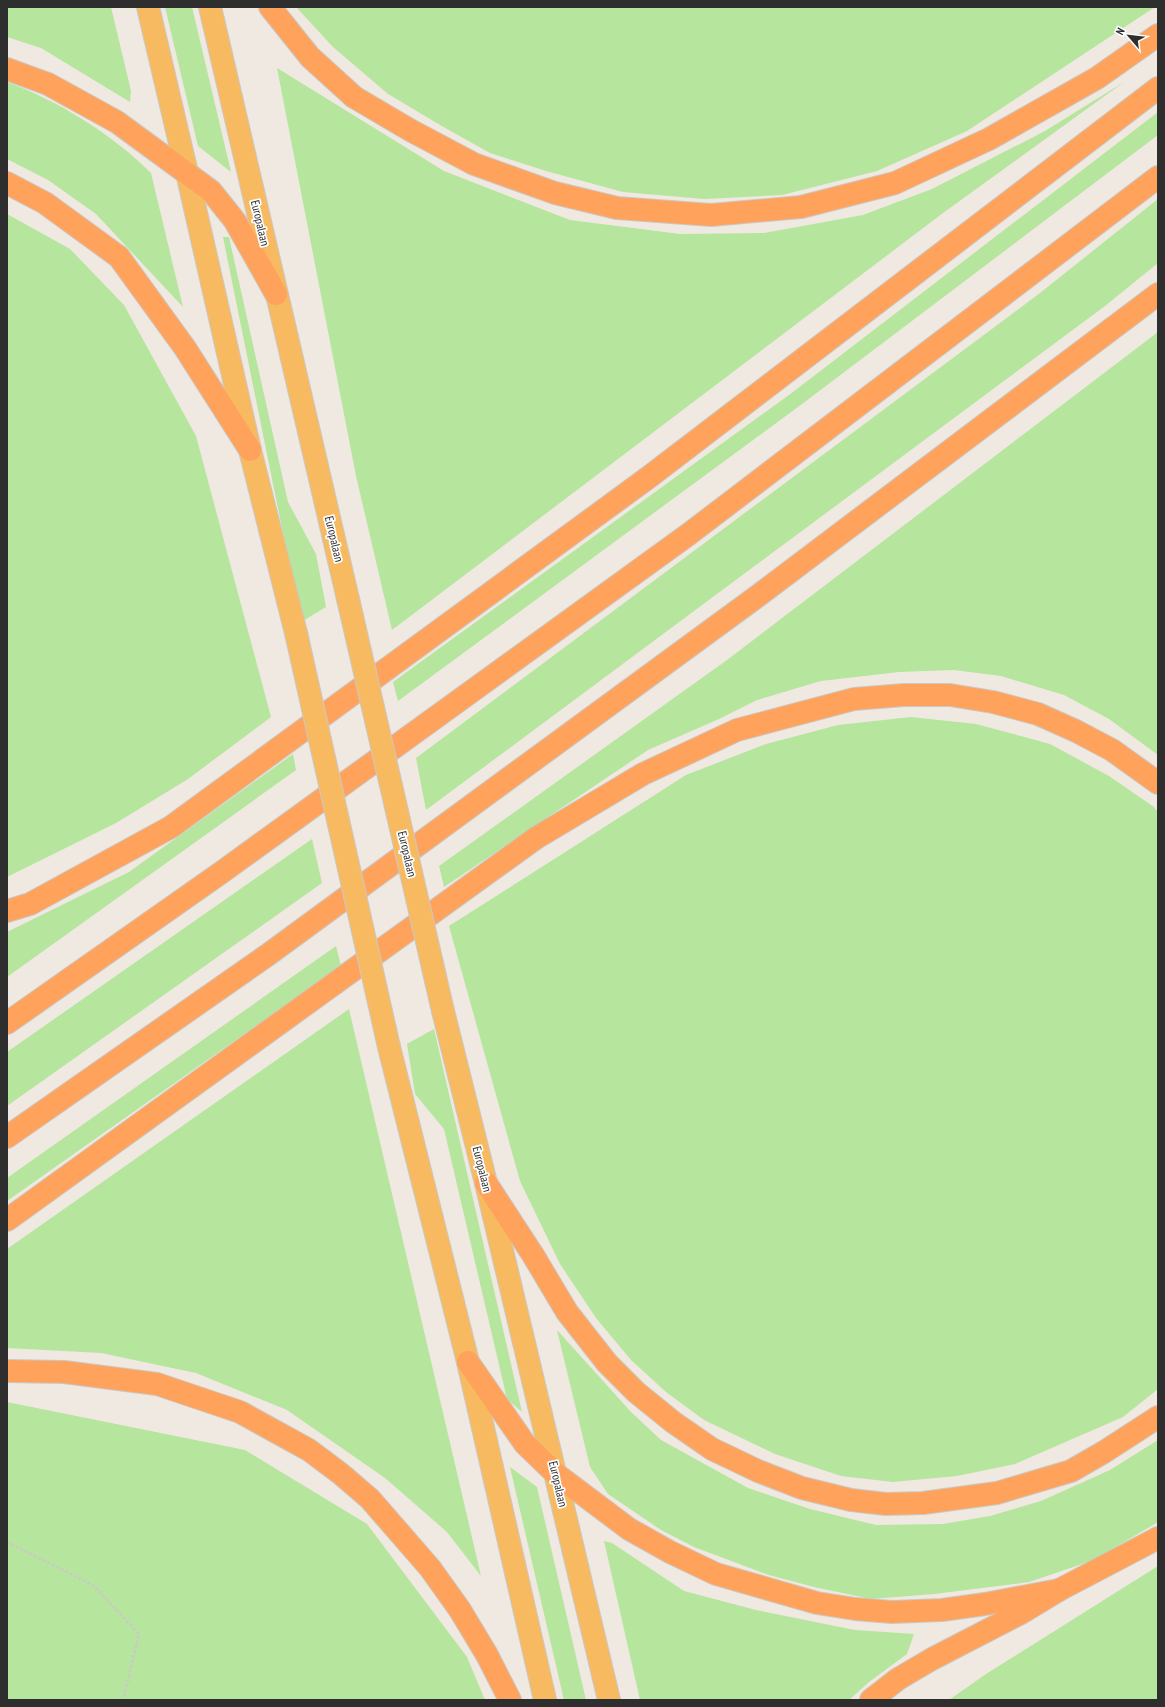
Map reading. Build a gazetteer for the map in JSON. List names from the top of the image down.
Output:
{
  "streets": {
    "highway": ["Europalaan"]
  },
  "north": "top left"
}
